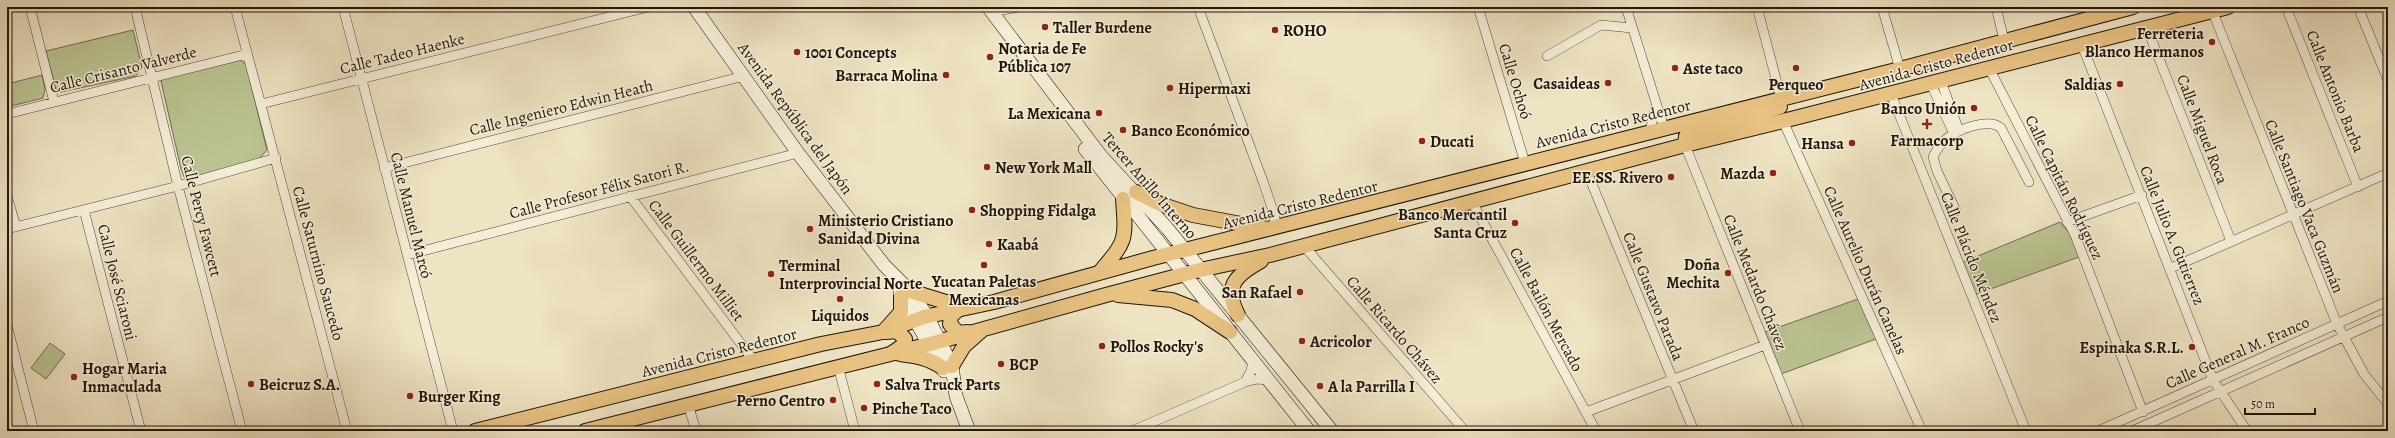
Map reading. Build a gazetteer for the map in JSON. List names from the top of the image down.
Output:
{
  "streets": {
    "main road": ["Avenida Cristo Redentor", "Avenida República del Japón", "Tercer Anillo Interno"],
    "street": [
      "Calle Tadeo Haenke",
      "Calle Crisanto Valverde",
      "Calle Ochoó",
      "Calle Antonio Barba",
      "Calle Ingeniero Edwin Heath",
      "Calle Miguel Roca",
      "Calle Capitán Rodríguez",
      "Calle Profesor Félix Satori R.",
      "Calle Santiago Vaca Guzmán",
      "Calle Manuel Marcó",
      "Calle Percy Fawcett",
      "Calle Julio A. Gutierrez",
      "Calle Plácido Méndez",
      "Calle Guillermo Milliet",
      "Calle Saturnino Saucedo",
      "Calle Aurelio Durán Canelas",
      "Calle José Sciaroni",
      "Calle Medardo Chávez",
      "Calle Gustavo Parada",
      "Calle Bailón Mercado",
      "Calle Ricardo Chávez",
      "Calle General M. Franco"
    ]
  },
  "crossings": [
    ["Calle Tadeo Haenke", "Calle Manuel Marcó"],
    ["Calle Tadeo Haenke", "Calle Saturnino Saucedo"],
    ["Avenida Cristo Redentor", "Calle Ochoó"],
    ["Avenida Cristo Redentor", "Avenida República del Japón"],
    ["Avenida Cristo Redentor", "Calle Miguel Roca"],
    ["Avenida Cristo Redentor", "Tercer Anillo Interno"],
    ["Avenida Cristo Redentor", "Calle Capitán Rodríguez"],
    ["Avenida Cristo Redentor", "Calle Santiago Vaca Guzmán"],
    ["Avenida Cristo Redentor", "Calle Julio A. Gutierrez"],
    ["Avenida Cristo Redentor", "Calle Plácido Méndez"],
    ["Avenida Cristo Redentor", "Calle Guillermo Milliet"],
    ["Avenida Cristo Redentor", "Calle Aurelio Durán Canelas"],
    ["Avenida Cristo Redentor", "Calle Medardo Chávez"],
    ["Avenida Cristo Redentor", "Calle Gustavo Parada"],
    ["Avenida Cristo Redentor", "Calle Bailón Mercado"],
    ["Avenida Cristo Redentor", "Calle Ricardo Chávez"],
    ["Calle Crisanto Valverde", "Calle Percy Fawcett"],
    ["Calle Ingeniero Edwin Heath", "Avenida República del Japón"],
    ["Calle Ingeniero Edwin Heath", "Calle Manuel Marcó"],
    ["Avenida República del Japón", "Calle Profesor Félix Satori R."],
    ["Calle Capitán Rodríguez", "Calle General M. Franco"],
    ["Calle Profesor Félix Satori R.", "Calle Manuel Marcó"],
    ["Calle Profesor Félix Satori R.", "Calle Guillermo Milliet"],
    ["Calle Santiago Vaca Guzmán", "Calle General M. Franco"],
    ["Calle Julio A. Gutierrez", "Calle General M. Franco"]
  ],
  "places": {
    "other": [
      "Taller Burdene",
      "ROHO",
      "Ferreteria Blanco Hermanos",
      "1001 Concepts",
      "Notaria de Fe Pública 107",
      "Aste taco",
      "Perqueo",
      "Barraca Molina",
      "Casaideas",
      "Saldias",
      "Hipermaxi",
      "Banco Unión",
      "La Mexicana",
      "Banco Económico",
      "Ducati",
      "Hansa",
      "New York Mall",
      "Mazda",
      "EE.SS. Rivero",
      "Shopping Fidalga",
      "Banco Mercantil Santa Cruz",
      "Ministerio Cristiano Sanidad Divina",
      "Kaabá",
      "Yucatan Paletas Mexicanas",
      "Doña Mechita",
      "Terminal Interprovincial Norte",
      "San Rafael",
      "Liquidos",
      "Acricolor",
      "Pollos Rocky's",
      "Espinaka S.R.L.",
      "BCP",
      "Hogar Maria Inmaculada",
      "Beicruz S.A.",
      "Salva Truck Parts",
      "A la Parrilla I",
      "Burger King",
      "Perno Centro",
      "Pinche Taco"
    ],
    "health": ["Farmacorp"]
  },
  "scale_bar": "50 m"
}
